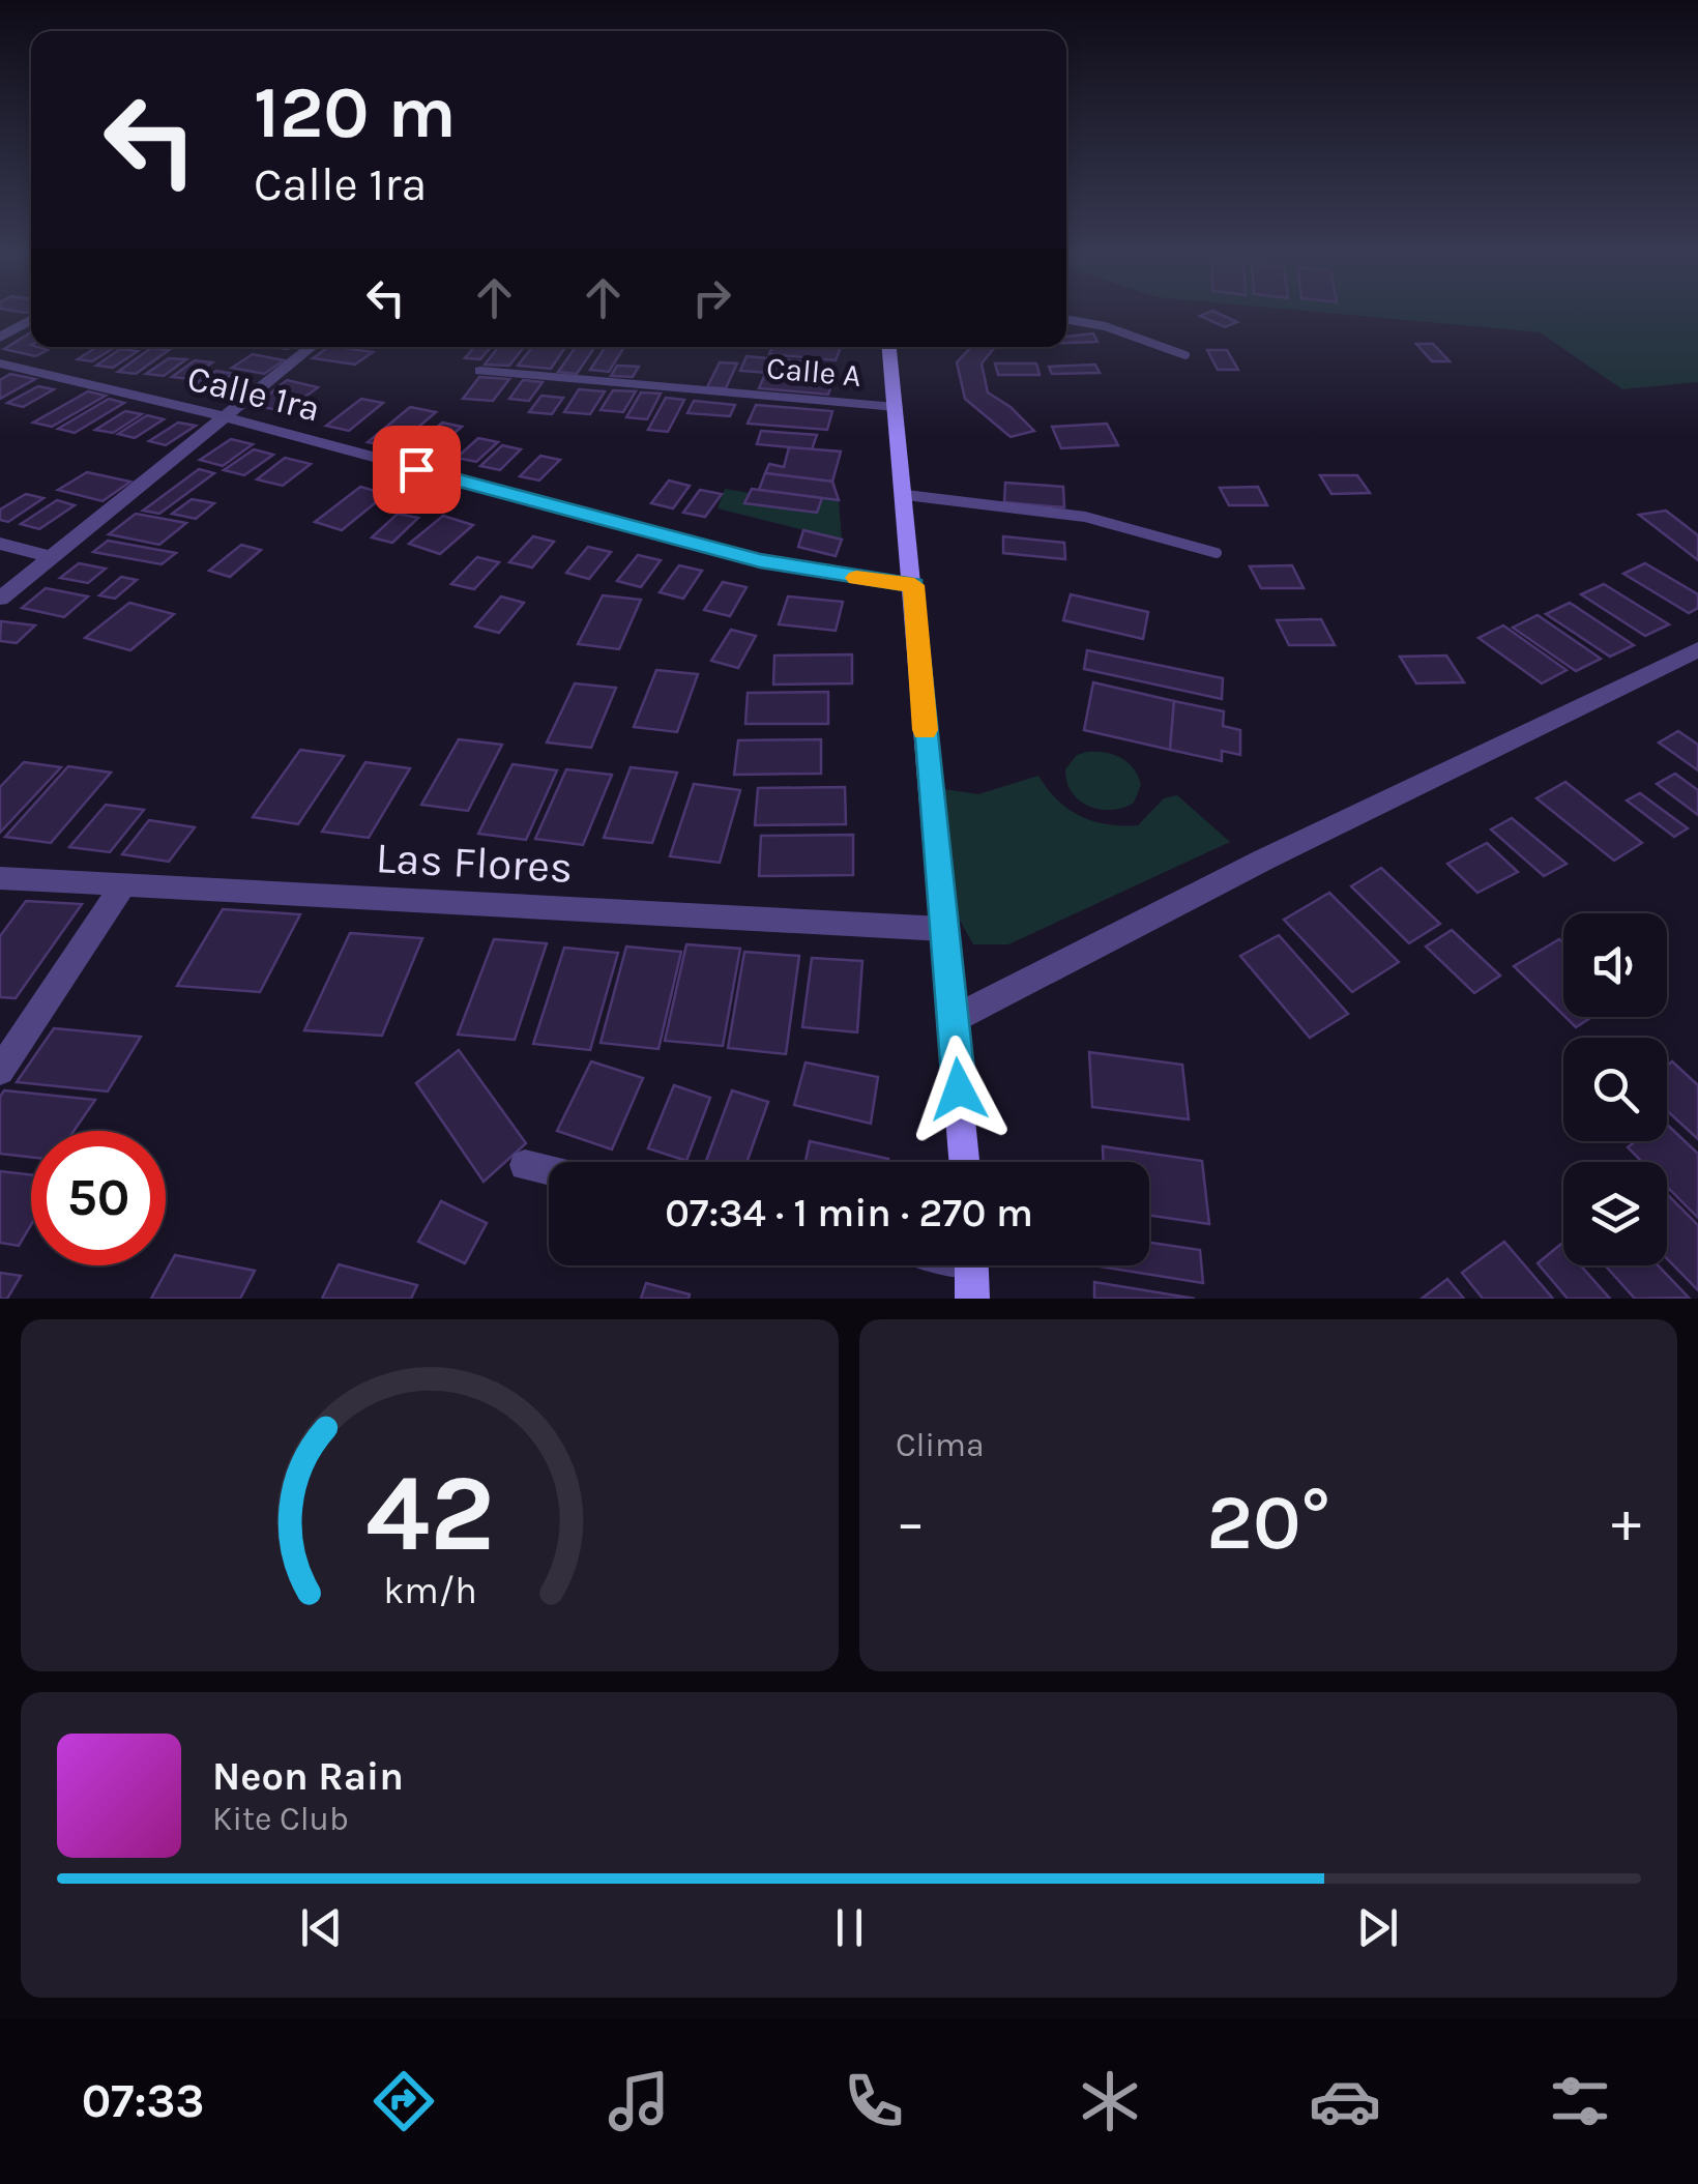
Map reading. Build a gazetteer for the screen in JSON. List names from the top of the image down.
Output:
{
  "streets": {
    "street": ["Calle A", "Calle 1ra", "Las Flores"]
  },
  "page": {
    "turn": ["120 m", "Calle 1ra"],
    "limit": "50",
    "trip": "07:34 · 1 min · 270 m",
    "tile": "Clima",
    "heat": ["−", "20°", "+"],
    "song": ["Neon Rain", "Kite Club"],
    "tabs": "07:33",
    "gauge": ["42", "km/h"]
  }
}
